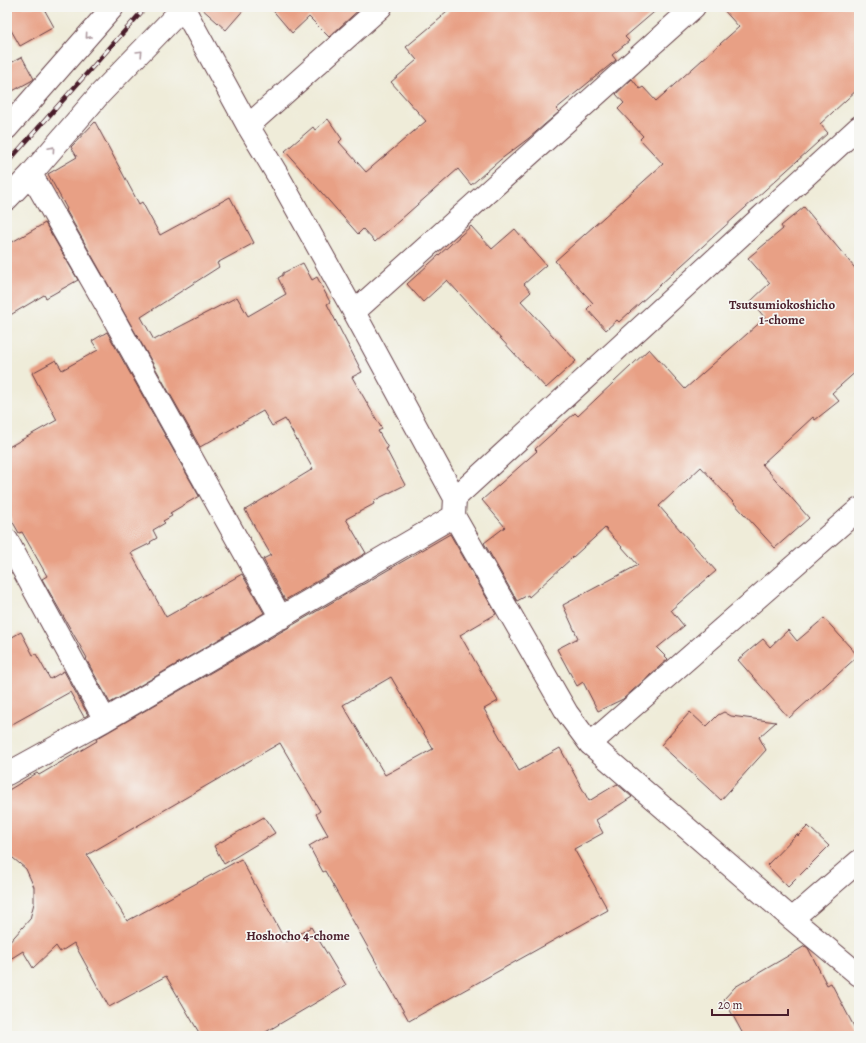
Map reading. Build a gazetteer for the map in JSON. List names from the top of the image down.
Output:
{
  "districts": ["Tsutsumiokoshicho 1-chome", "Hoshocho 4-chome"],
  "scale_bar": "20 m"
}
